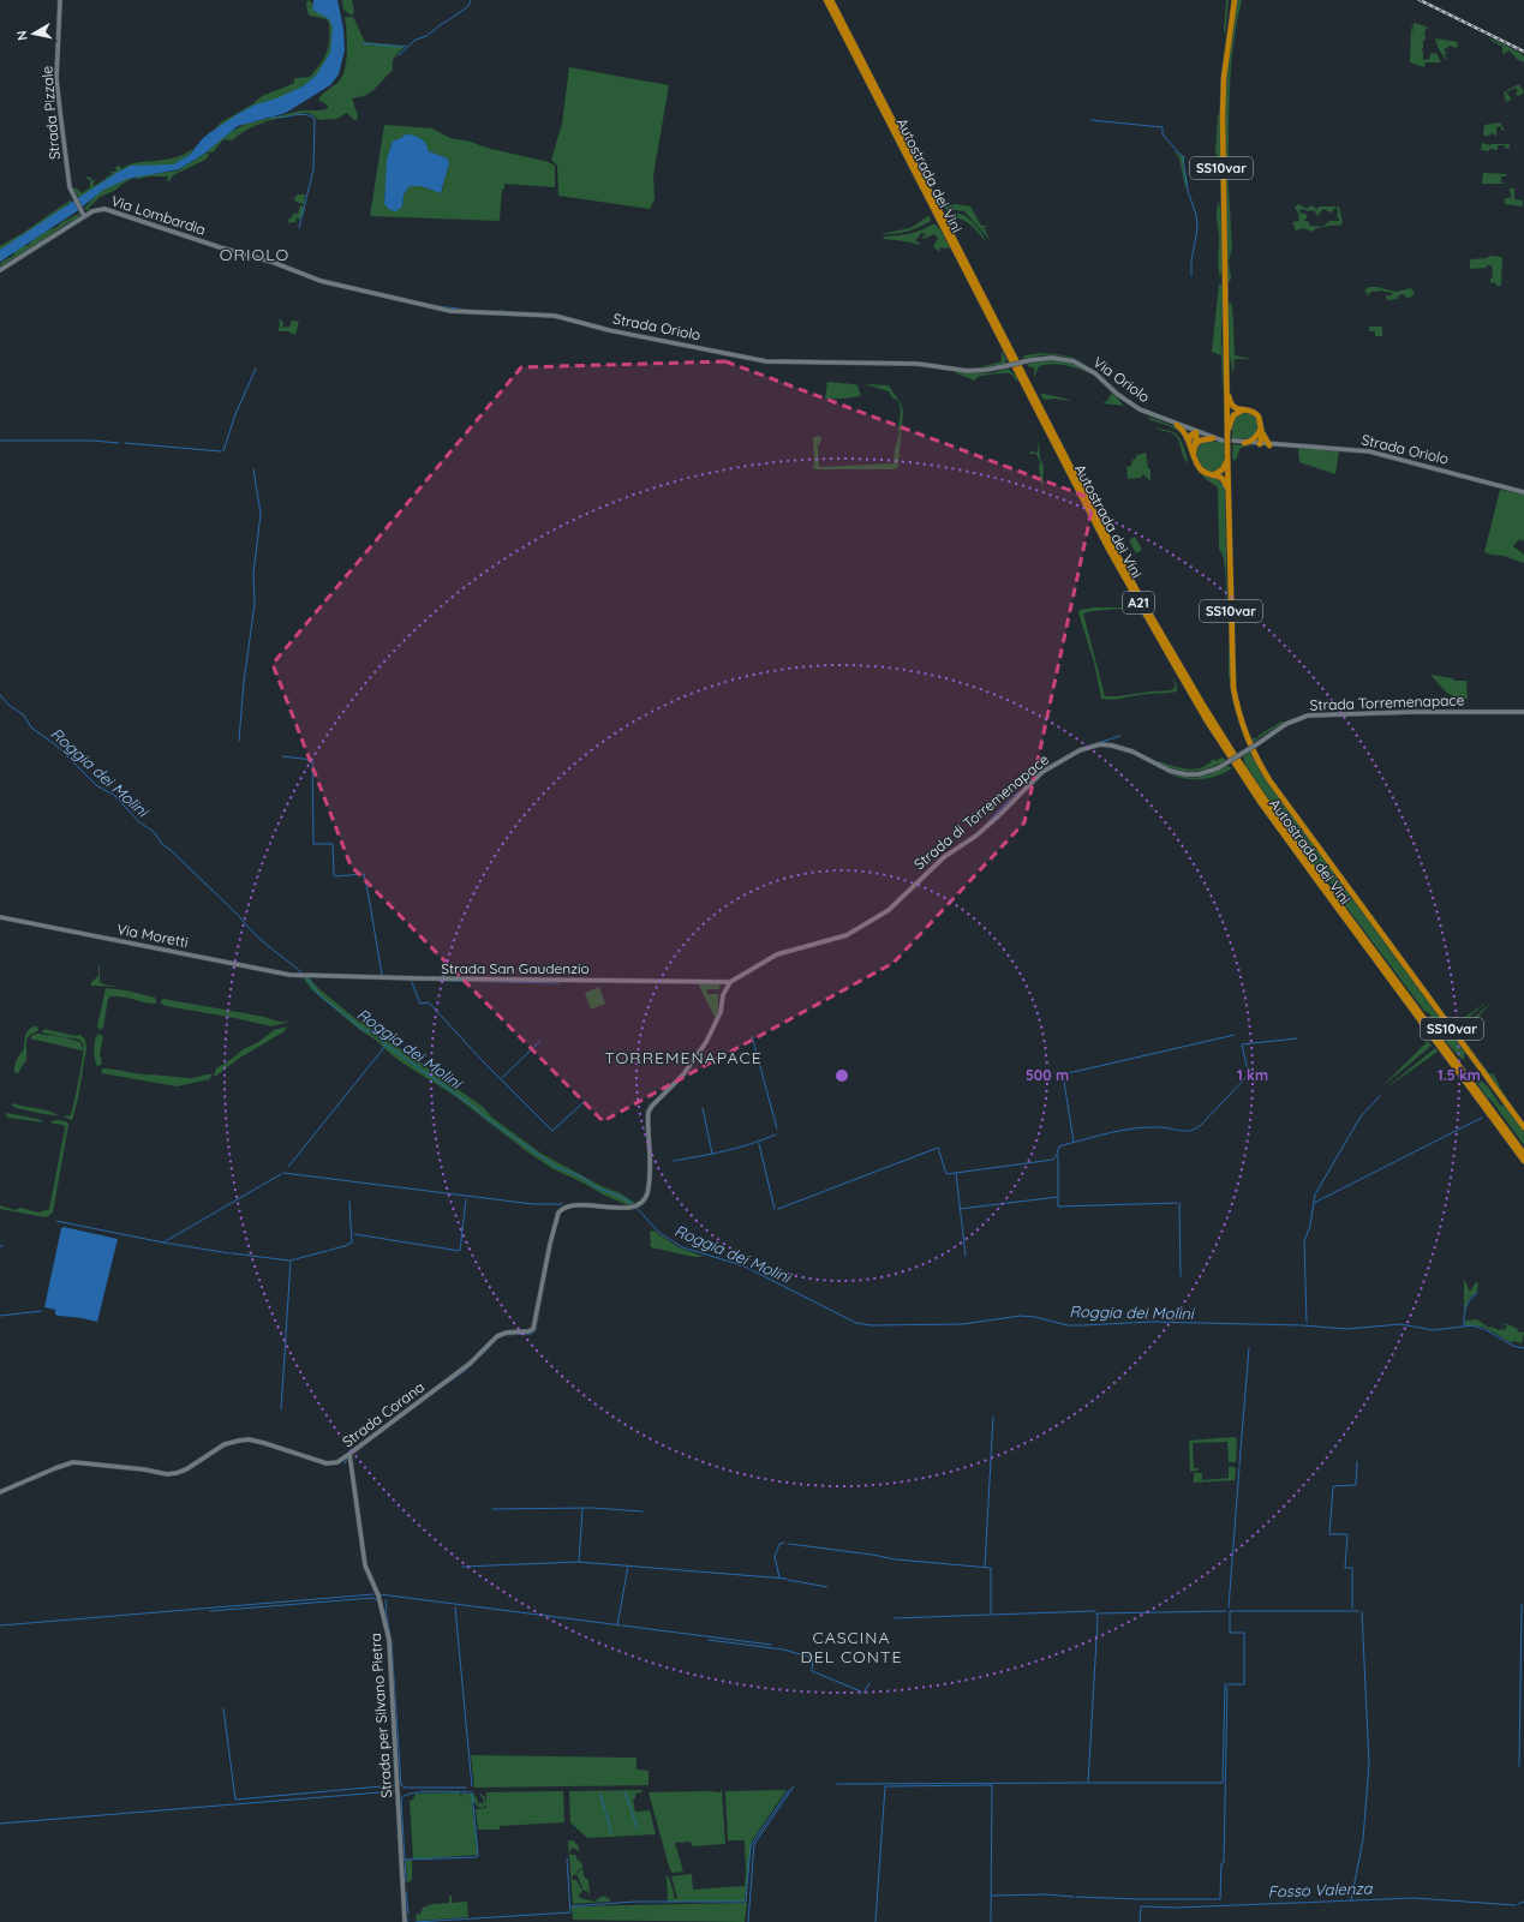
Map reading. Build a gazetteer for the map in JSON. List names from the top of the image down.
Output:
{
  "streets": {
    "highway": ["SS10var", "Autostrada dei Vini", "A21"],
    "street": [
      "Strada Pizzale",
      "Via Lombardia",
      "Strada Oriolo",
      "Via Oriolo",
      "Strada Torremenapace",
      "Strada di Torremenapace",
      "Via Moretti",
      "Strada San Gaudenzio",
      "Strada Corana",
      "Strada per Silvano Pietra"
    ]
  },
  "crossings": [
    ["Strada Pizzale", "Via Lombardia"],
    ["Via Lombardia", "Strada Oriolo"],
    ["Strada Oriolo", "Via Oriolo"],
    ["Strada Torremenapace", "Strada di Torremenapace"],
    ["Strada di Torremenapace", "Strada San Gaudenzio"],
    ["Strada di Torremenapace", "Strada Corana"],
    ["Via Moretti", "Strada San Gaudenzio"],
    ["Strada San Gaudenzio", "Strada Corana"],
    ["Strada Corana", "Strada per Silvano Pietra"]
  ],
  "districts": ["ORIOLO", "TORREMENAPACE", "CASCINA DEL CONTE"],
  "water": ["Roggia dei Molini", "Fosso Valenza"],
  "north": "left",
  "rings": ["500 m", "1 km", "1.5 km"]
}
